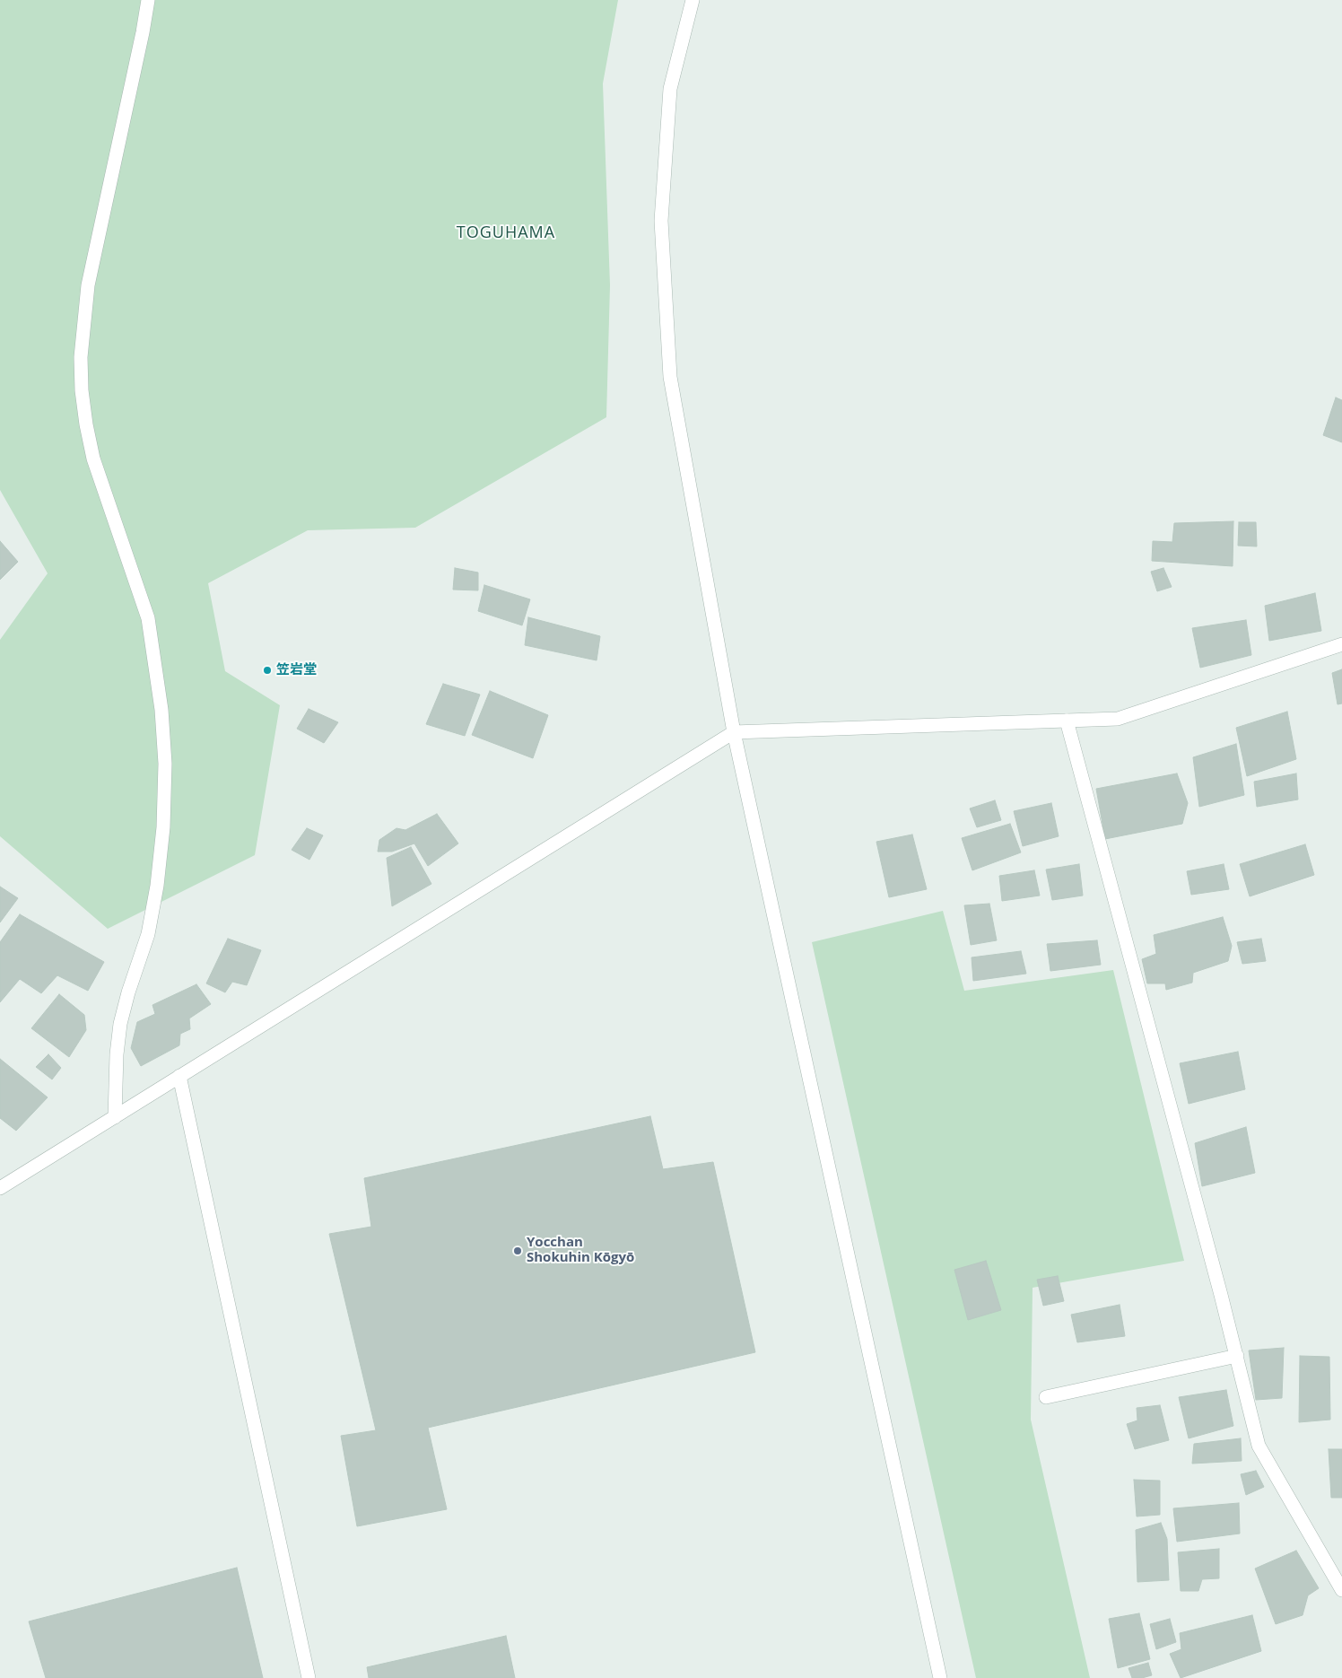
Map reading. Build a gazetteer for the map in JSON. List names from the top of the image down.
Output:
{
  "districts": ["TOGUHAMA"],
  "places": ["笠岩堂", "Yocchan Shokuhin Kōgyō"]
}
